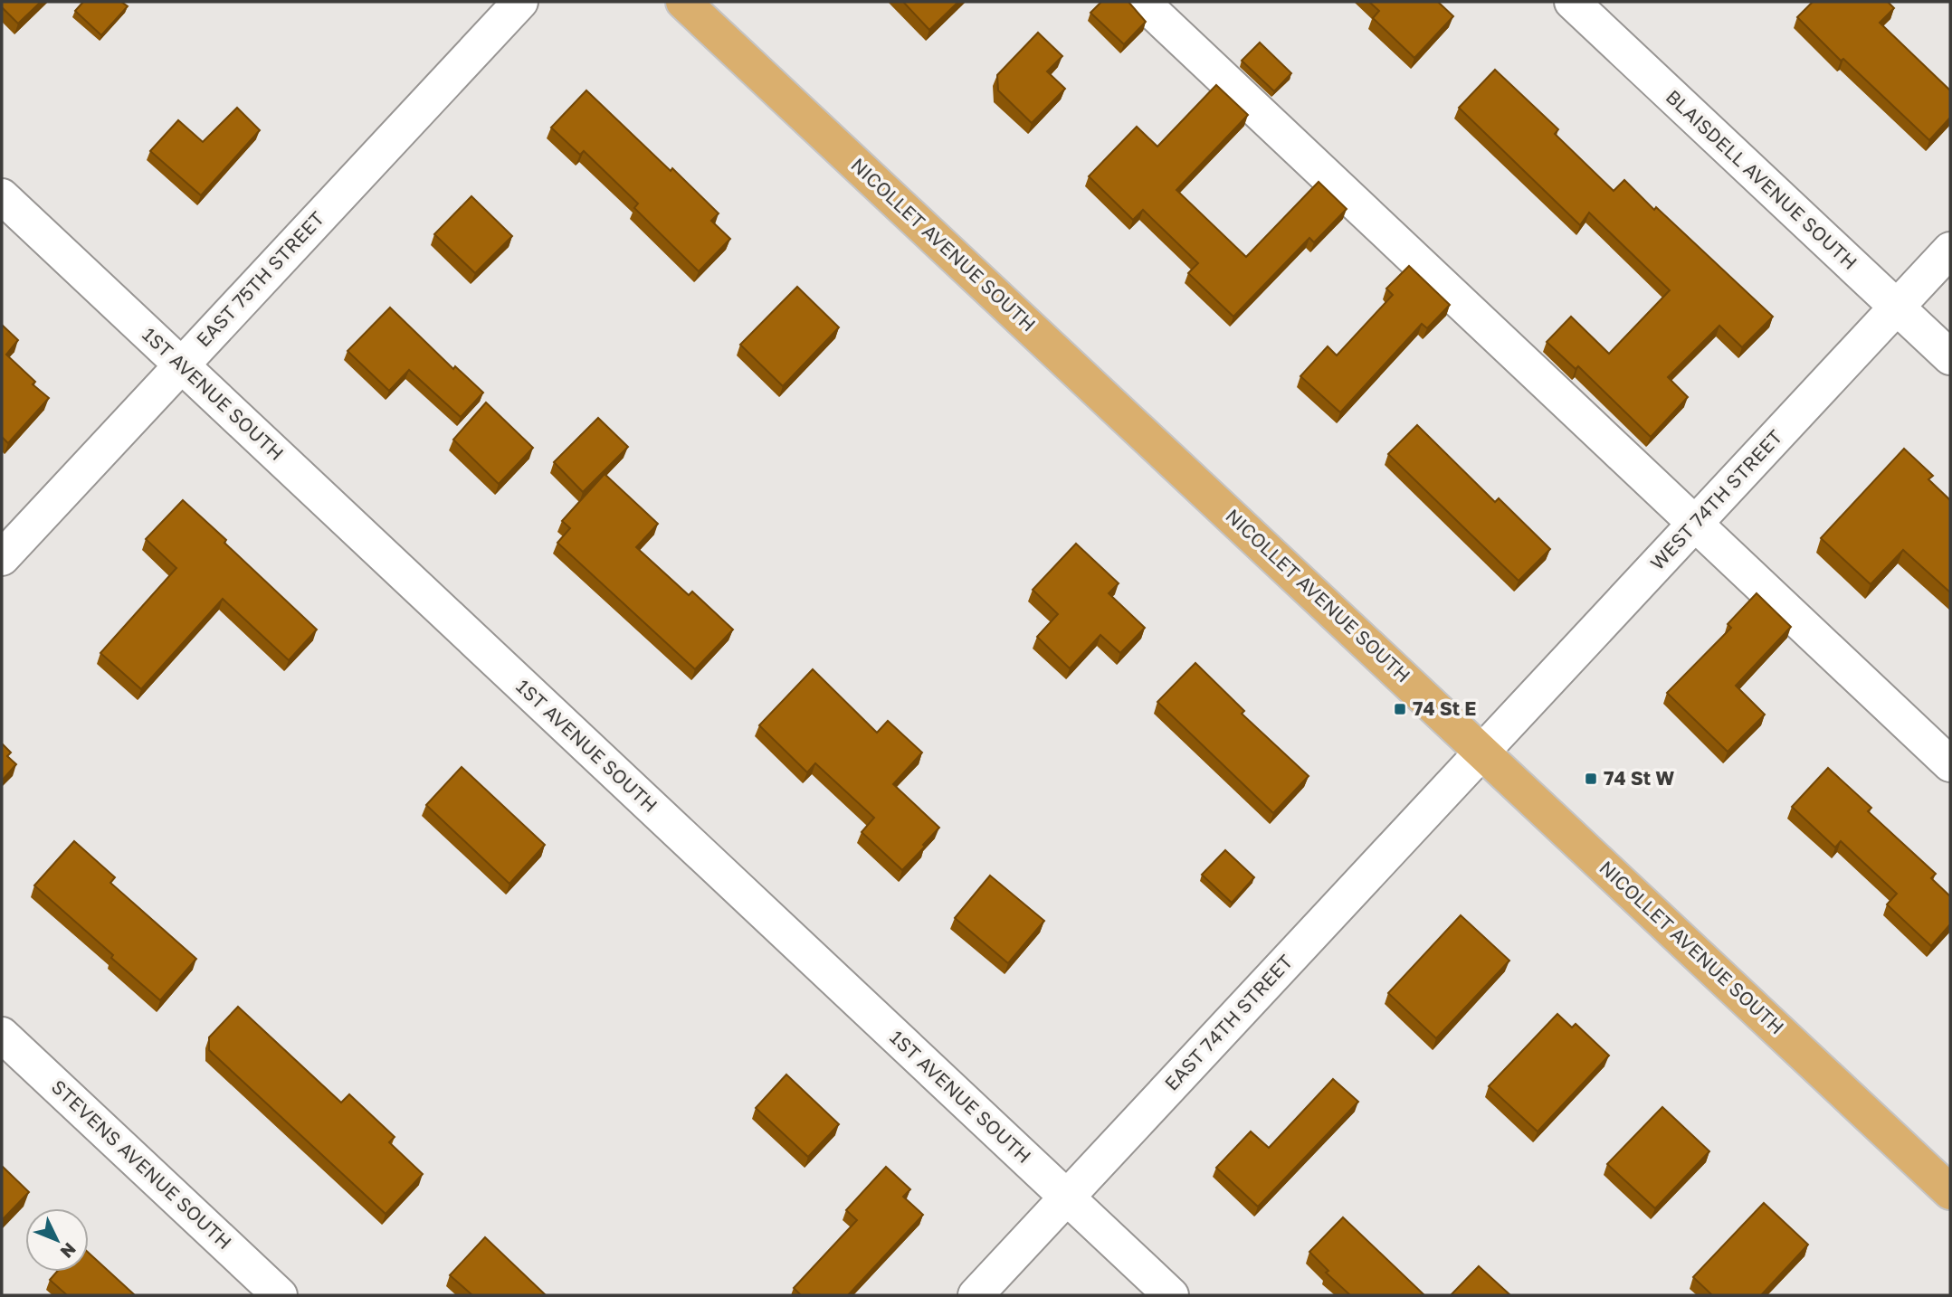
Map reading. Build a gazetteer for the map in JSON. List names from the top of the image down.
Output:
{
  "streets": {
    "main road": ["NICOLLET AVENUE SOUTH"],
    "street": [
      "BLAISDELL AVENUE SOUTH",
      "EAST 75TH STREET",
      "1ST AVENUE SOUTH",
      "WEST 74TH STREET",
      "EAST 74TH STREET",
      "STEVENS AVENUE SOUTH"
    ]
  },
  "crossings": [
    ["BLAISDELL AVENUE SOUTH", "WEST 74TH STREET"],
    ["NICOLLET AVENUE SOUTH", "WEST 74TH STREET"],
    ["NICOLLET AVENUE SOUTH", "EAST 74TH STREET"],
    ["EAST 75TH STREET", "1ST AVENUE SOUTH"],
    ["1ST AVENUE SOUTH", "EAST 74TH STREET"],
    ["WEST 74TH STREET", "EAST 74TH STREET"]
  ],
  "places": {
    "transit": ["74 St E", "74 St W"]
  },
  "north": "bottom right"
}
